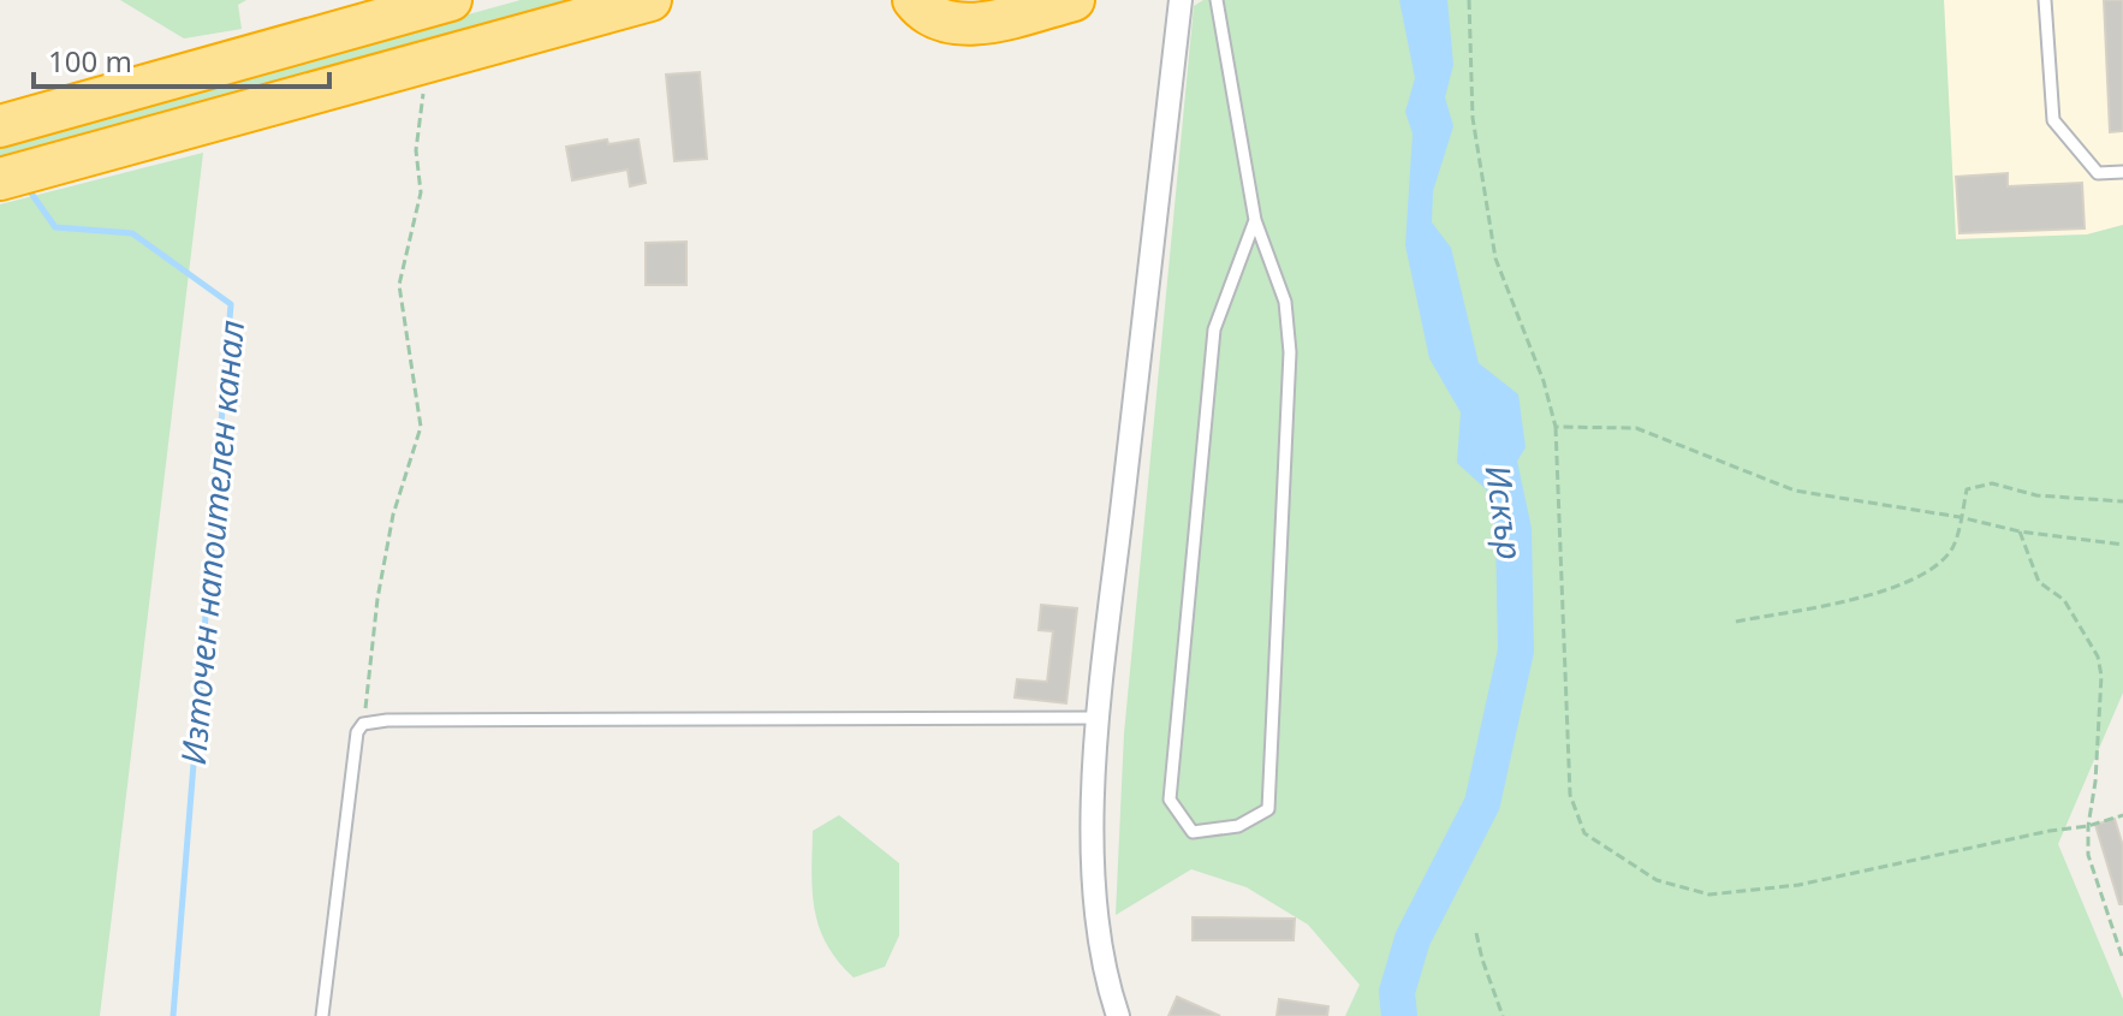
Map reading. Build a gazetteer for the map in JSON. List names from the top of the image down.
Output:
{
  "water": ["Искър", "Източен напоителен канал"],
  "scale_bar": "100 m"
}
